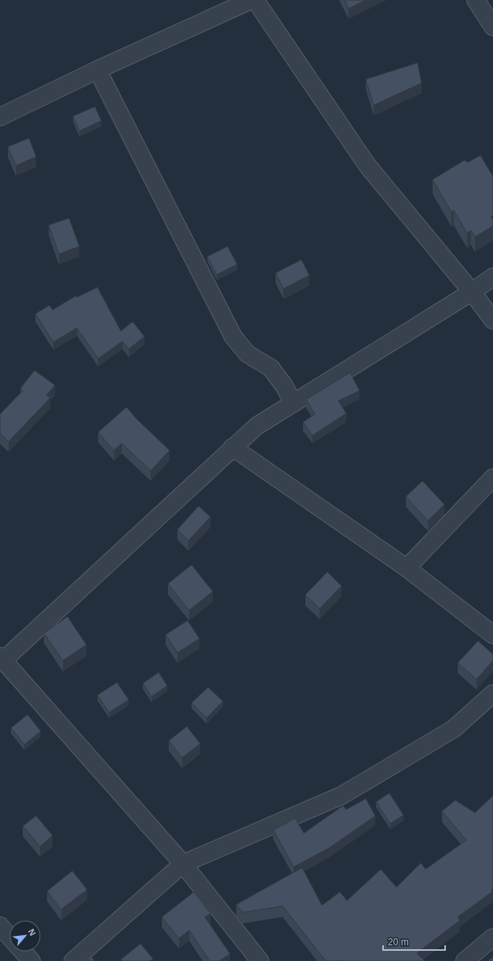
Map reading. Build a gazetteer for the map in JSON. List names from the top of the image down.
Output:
{
  "scale_bar": "20 m",
  "north": "top right"
}
